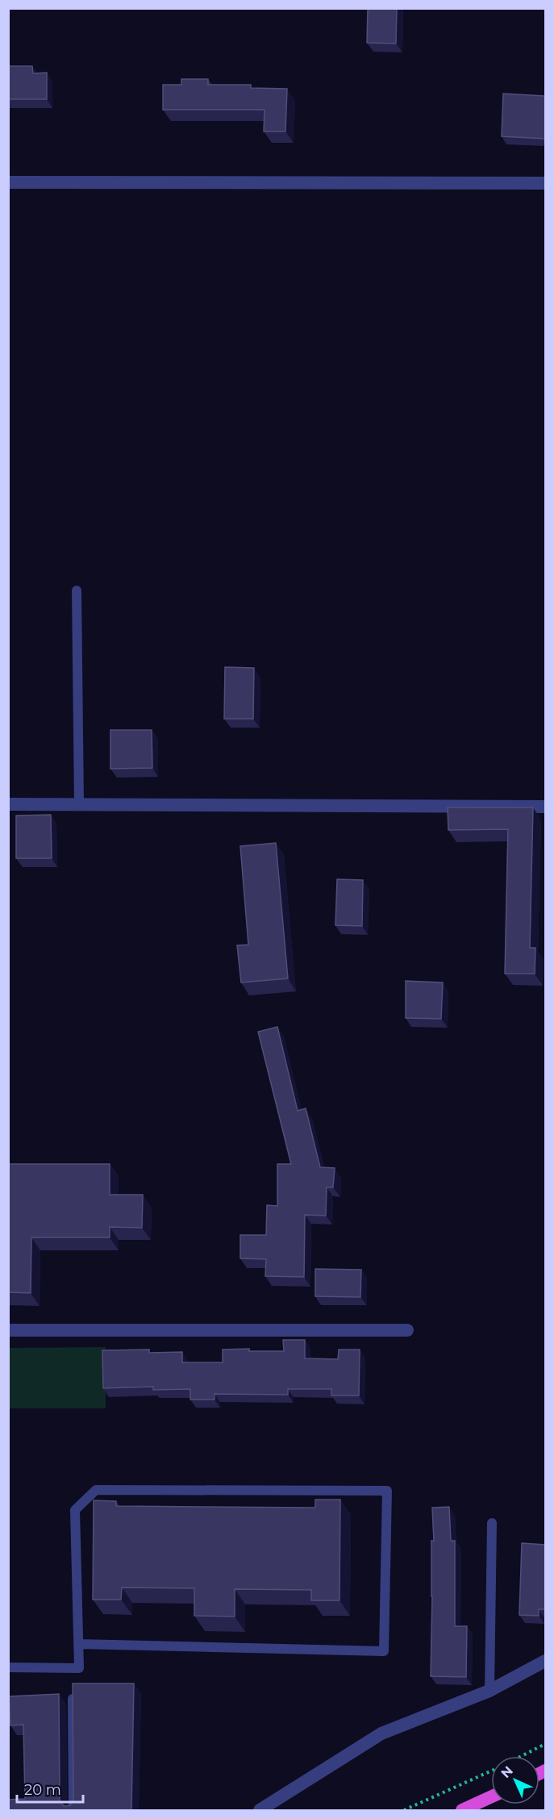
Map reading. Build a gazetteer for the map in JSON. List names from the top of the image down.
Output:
{
  "scale_bar": "20 m",
  "north": "top left"
}
